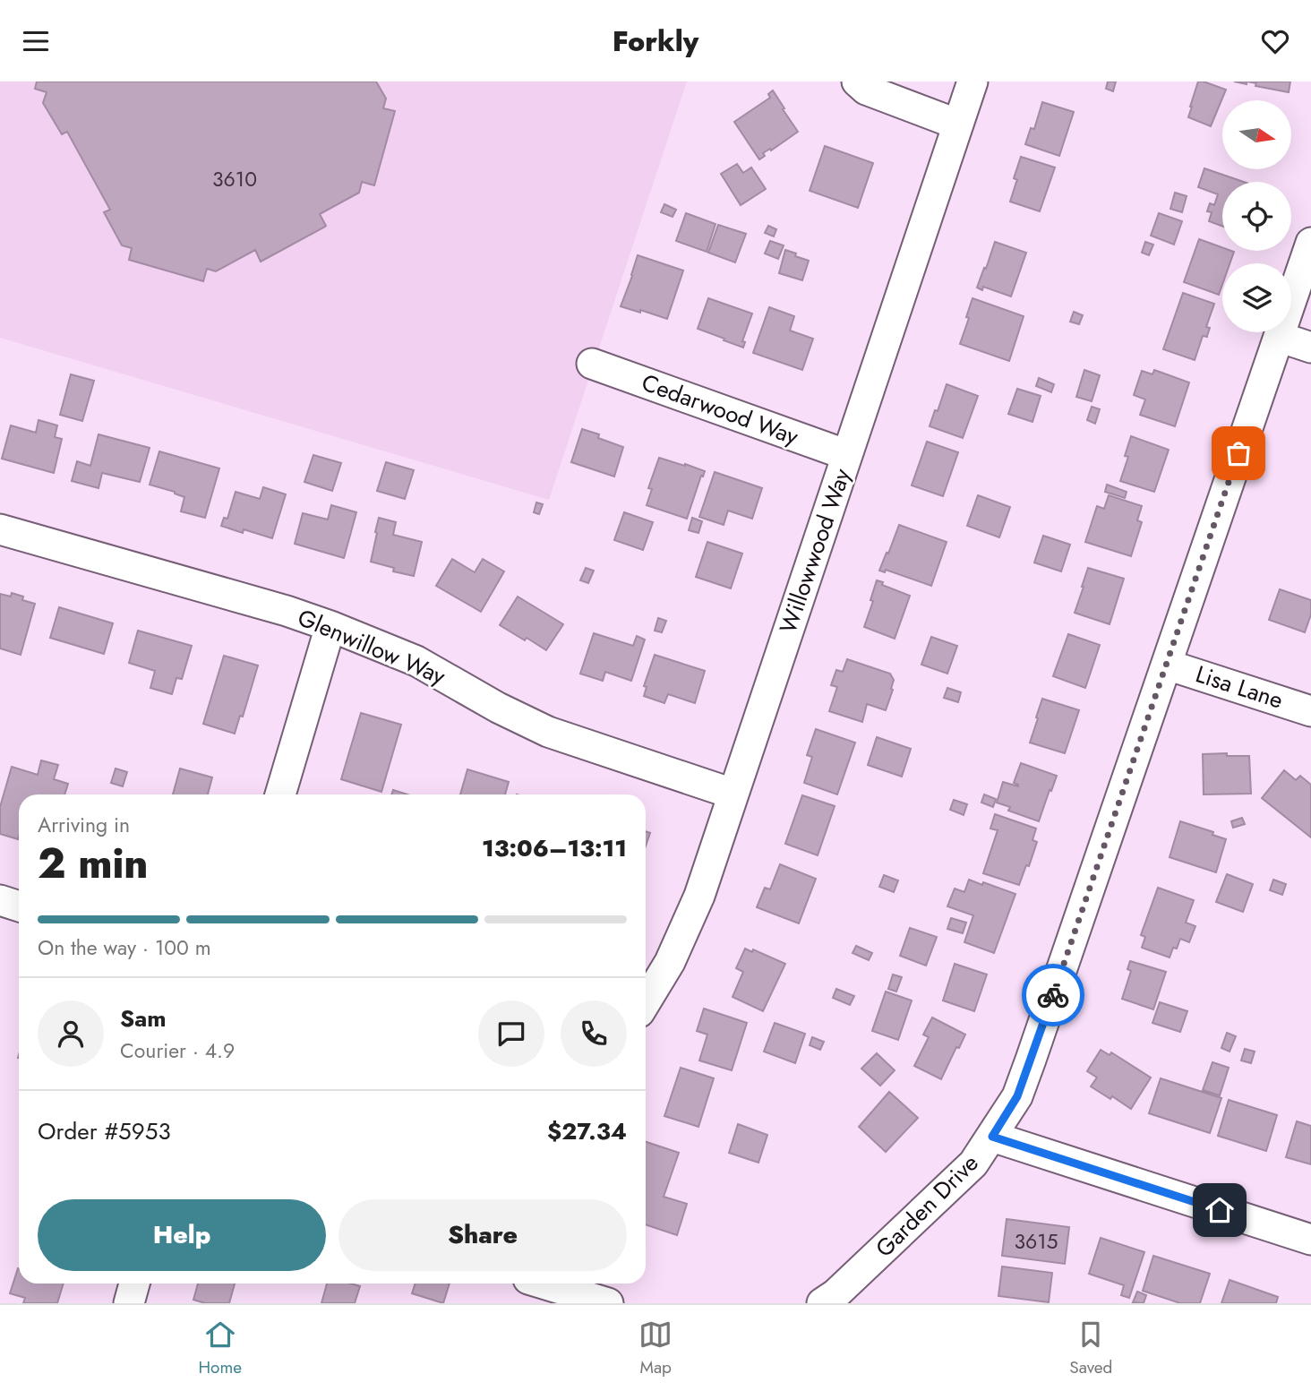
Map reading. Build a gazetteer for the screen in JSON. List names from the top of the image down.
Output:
{
  "streets": {
    "street": [
      "Cedarwood Way",
      "Willowwood Way",
      "Glenwillow Way",
      "Lisa Lane",
      "Garden Drive"
    ]
  },
  "crossings": [
    ["Cedarwood Way", "Willowwood Way"],
    ["Willowwood Way", "Glenwillow Way"],
    ["Lisa Lane", "Garden Drive"]
  ],
  "house_numbers": ["3610", "3615"],
  "north": "right",
  "page": {
    "header": "Forkly",
    "heading": ["2 min", "Arriving in", "13:06–13:11"],
    "panel": [
      "Sam",
      "Courier · 4.9",
      "Order #5953",
      "$27.34"
    ],
    "bar": "On the way · 100 m",
    "buttons": ["Help", "Share"],
    "tabs": ["Home", "Map", "Saved"]
  }
}
